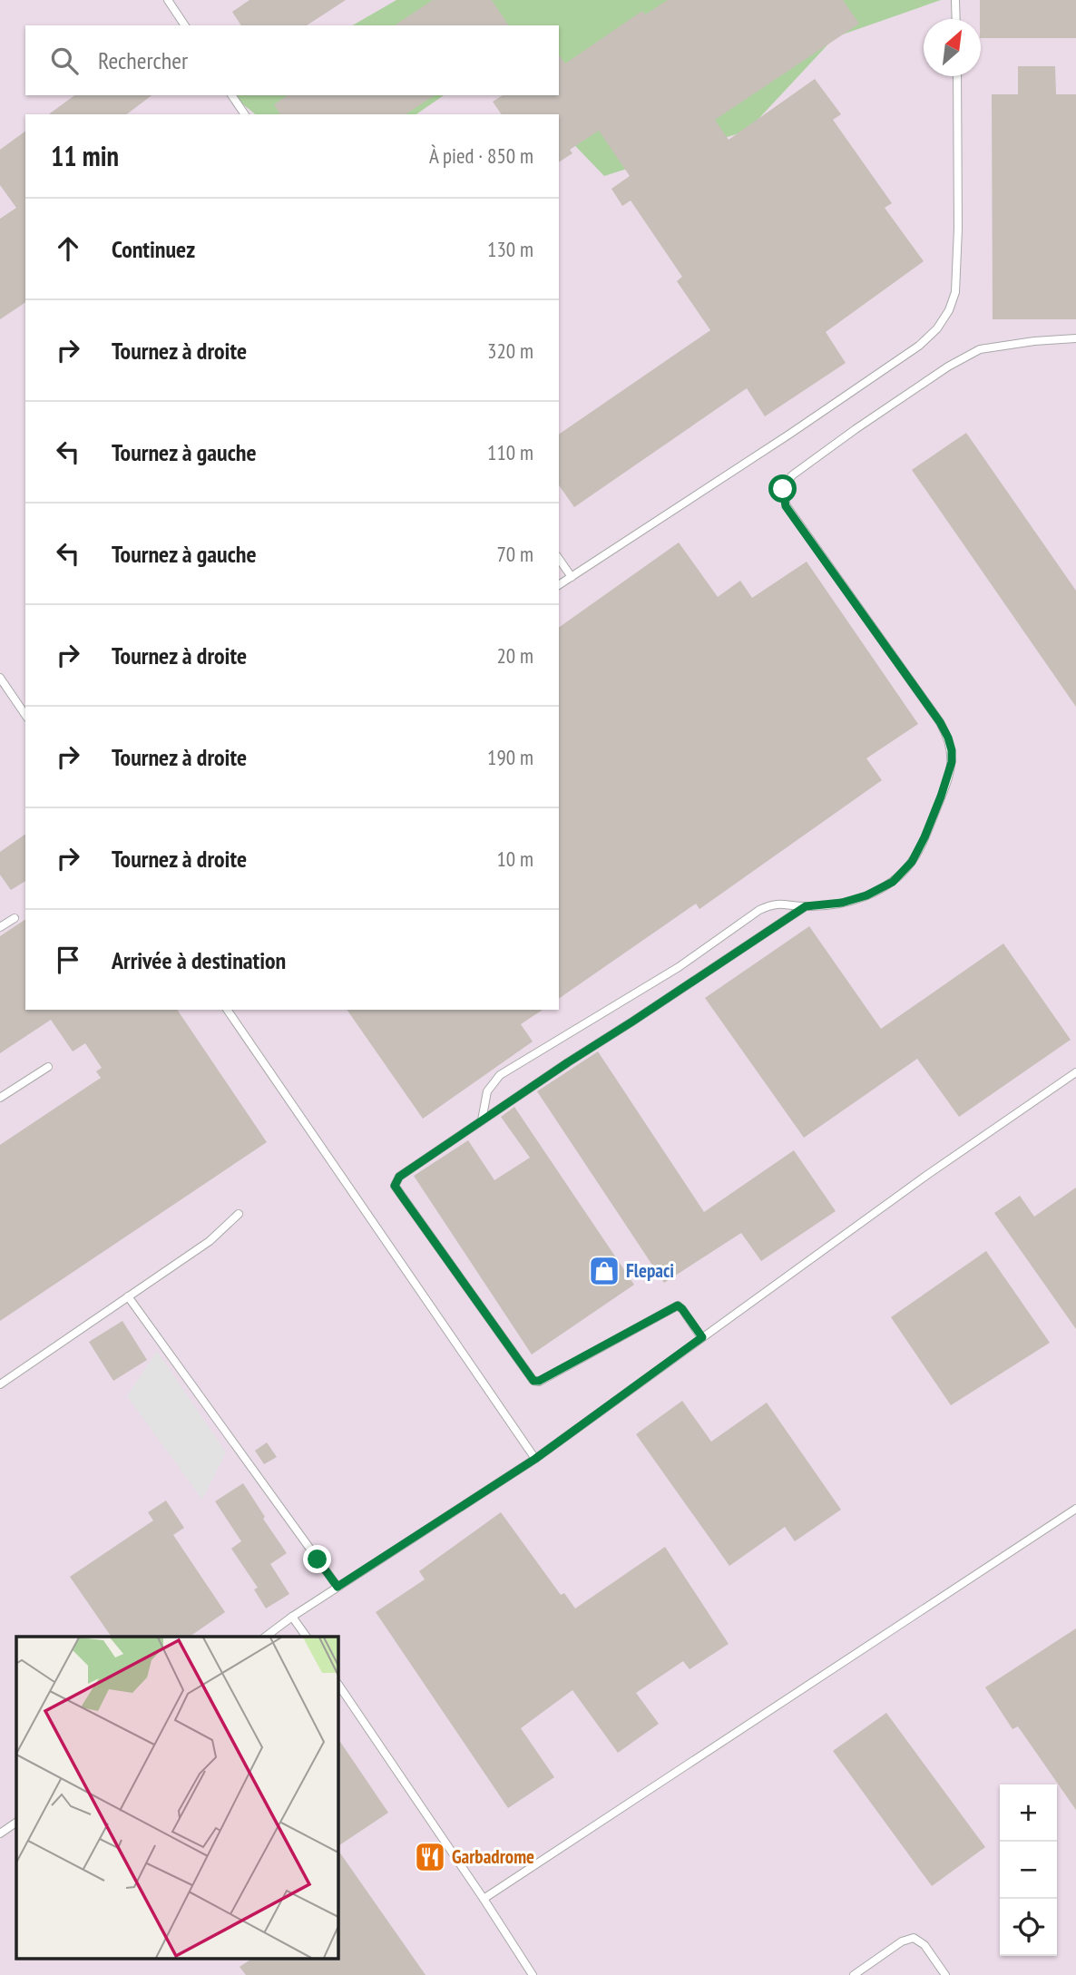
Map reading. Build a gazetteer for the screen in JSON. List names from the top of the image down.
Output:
{
  "places": {
    "shop": ["Flepaci"],
    "restaurant": ["Garbadrome"]
  },
  "north": "top right",
  "page": {
    "search": "Rechercher",
    "heading": ["11 min", "À pied · 850 m"],
    "list": [
      ["Continuez", "130 m"],
      ["Tournez à droite", "320 m"],
      ["Tournez à gauche", "110 m"],
      ["Tournez à gauche", "70 m"],
      ["Tournez à droite", "20 m"],
      ["Tournez à droite", "190 m"],
      ["Tournez à droite", "10 m"],
      "Arrivée à destination"
    ],
    "map_buttons": ["+", "−"]
  }
}
